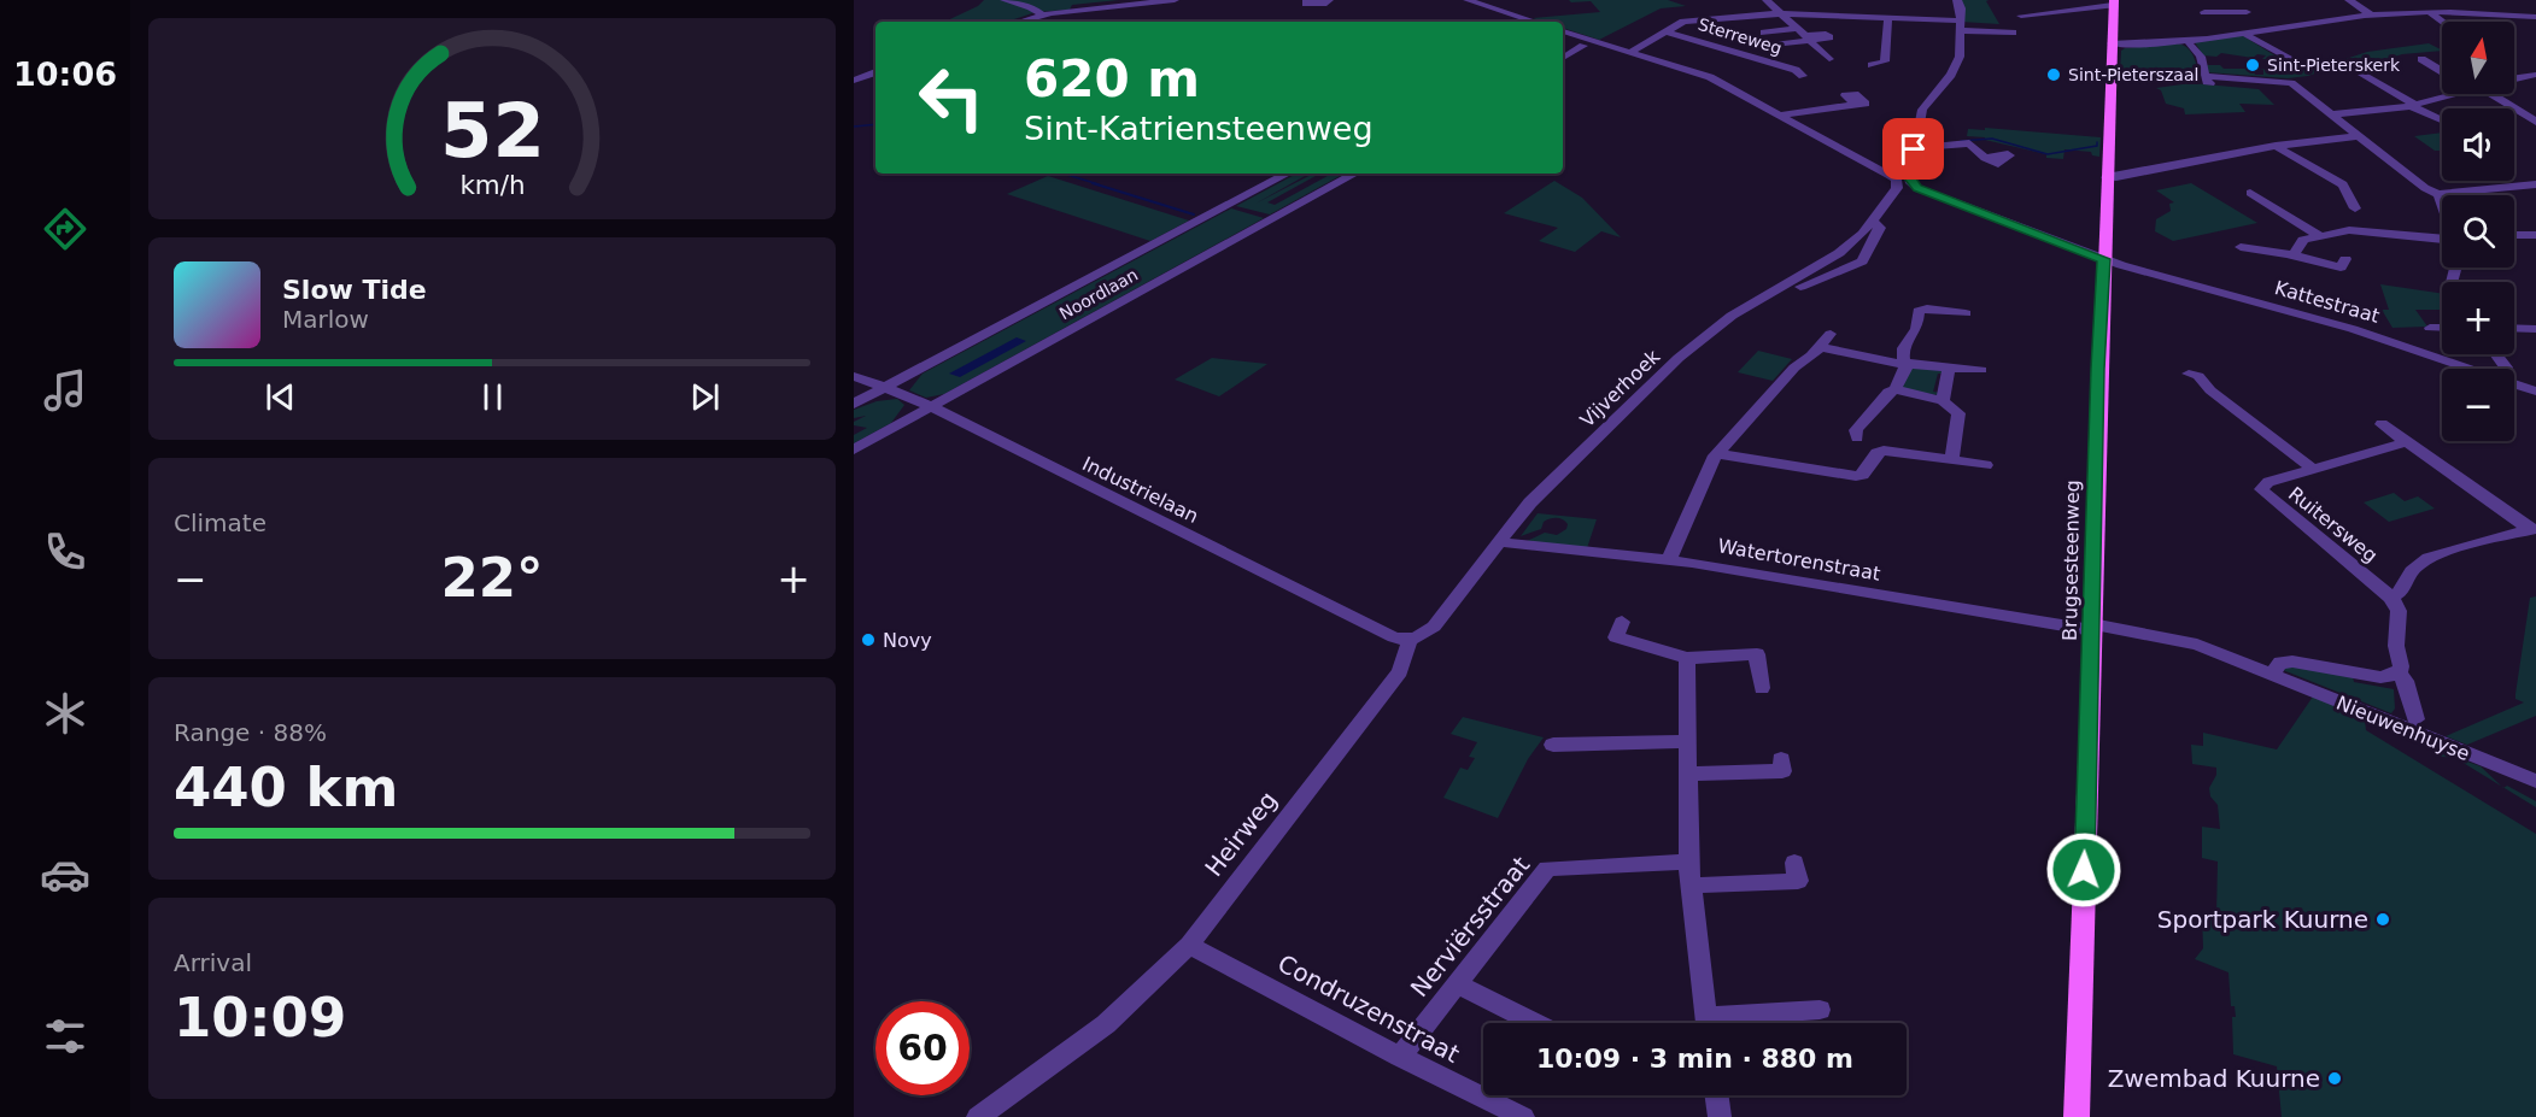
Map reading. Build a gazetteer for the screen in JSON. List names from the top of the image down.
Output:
{
  "streets": {
    "main road": ["Brugsesteenweg"],
    "street": [
      "Sterreweg",
      "Noordlaan",
      "Kattestraat",
      "Vijverhoek",
      "Industrielaan",
      "Ruitersweg",
      "Watertorenstraat",
      "Nieuwenhuyse",
      "Heirweg",
      "Nerviërsstraat",
      "Condruzenstraat"
    ]
  },
  "crossings": [
    ["Noordlaan", "Industrielaan"],
    ["Kattestraat", "Brugsesteenweg"],
    ["Vijverhoek", "Watertorenstraat"],
    ["Industrielaan", "Heirweg"],
    ["Watertorenstraat", "Brugsesteenweg"],
    ["Watertorenstraat", "Nieuwenhuyse"],
    ["Brugsesteenweg", "Nieuwenhuyse"],
    ["Heirweg", "Condruzenstraat"],
    ["Nerviërsstraat", "Condruzenstraat"]
  ],
  "places": [
    "Sint-Pieterskerk",
    "Sint-Pieterszaal",
    "Novy",
    "Sportpark Kuurne",
    "Zwembad Kuurne"
  ],
  "north": "top",
  "page": {
    "tabs": "10:06",
    "map_buttons": ["+", "−"],
    "turn": ["620 m", "Sint-Katriensteenweg"],
    "song": ["Slow Tide", "Marlow"],
    "tile": [
      "Climate",
      ["Range · 88%", "440 km"],
      ["Arrival", "10:09"]
    ],
    "heat": ["−", "22°", "+"],
    "limit": "60",
    "trip": "10:09 · 3 min · 880 m",
    "gauge": ["52", "km/h"]
  }
}
